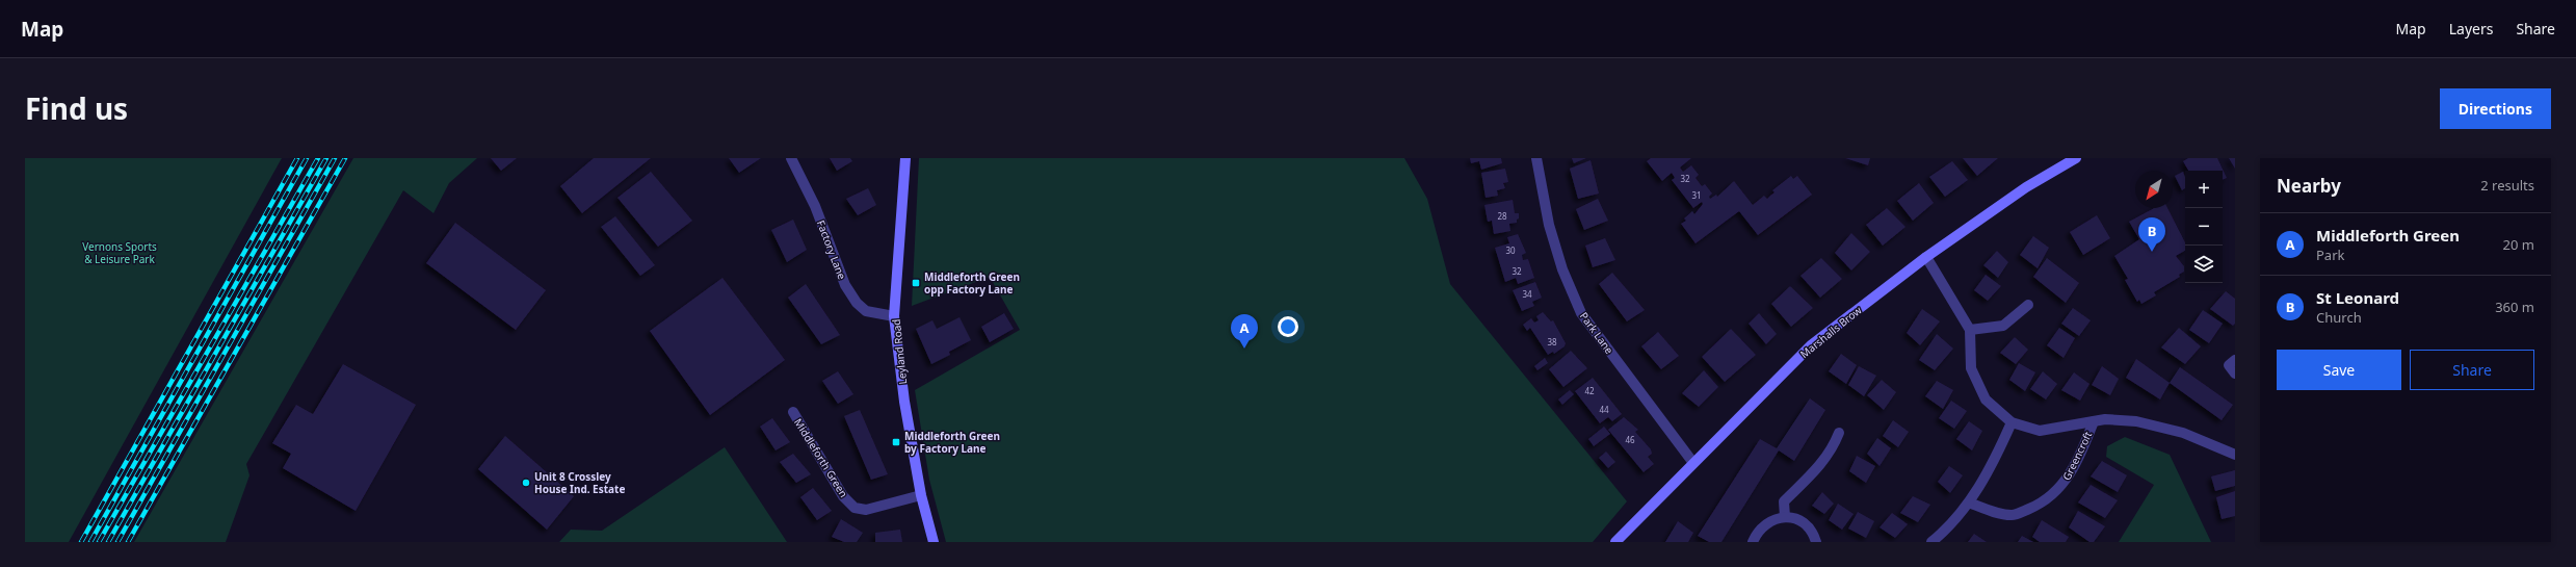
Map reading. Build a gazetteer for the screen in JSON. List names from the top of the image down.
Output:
{
  "streets": {
    "street": [
      "Factory Lane",
      "Marshalls Brow",
      "Park Lane",
      "Leyland Road",
      "Greencroft",
      "Middleforth Green"
    ]
  },
  "crossings": [
    ["Factory Lane", "Leyland Road"],
    ["Marshalls Brow", "Park Lane"],
    ["Marshalls Brow", "Greencroft"],
    ["Leyland Road", "Middleforth Green"]
  ],
  "parks": ["Vernons Sports & Leisure Park"],
  "places": {
    "transit": ["Middleforth Green opp Factory Lane", "Middleforth Green by Factory Lane"],
    "other": ["Unit 8 Crossley House Ind. Estate"]
  },
  "house_numbers": [
    "32",
    "31",
    "28",
    "30",
    "32",
    "34",
    "38",
    "42",
    "44",
    "46"
  ],
  "north": "bottom left",
  "page": {
    "header": "Map",
    "nav": ["Map", "Layers", "Share"],
    "title": "Find us",
    "buttons": [
      "Directions",
      ["Save", "Share"]
    ],
    "heading": ["Nearby", "2 results"],
    "map_buttons": ["+", "−"],
    "list": [
      {
        "mark": "A",
        "name": "Middleforth Green",
        "note": "Park",
        "value": "20 m"
      },
      {
        "mark": "B",
        "name": "St Leonard",
        "note": "Church",
        "value": "360 m"
      }
    ],
    "pins": ["B", "A"]
  }
}
